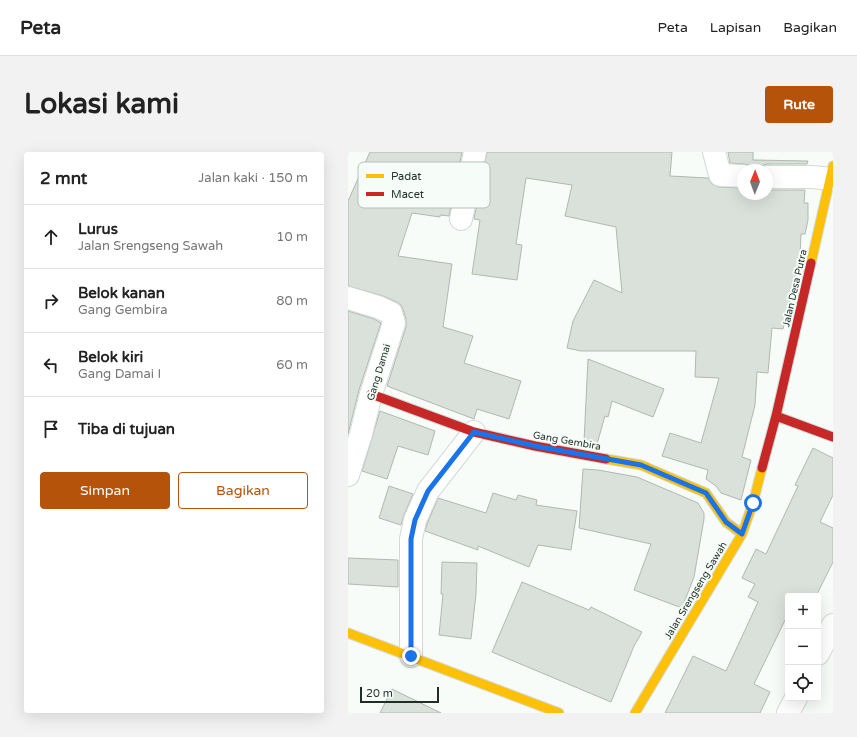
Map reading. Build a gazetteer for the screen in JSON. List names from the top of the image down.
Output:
{
  "streets": {
    "street": [
      "Jalan Desa Putra",
      "Gang Damai",
      "Gang Gembira",
      "Jalan Srengseng Sawah"
    ]
  },
  "crossings": [
    ["Jalan Desa Putra", "Jalan Srengseng Sawah"],
    ["Gang Damai", "Gang Gembira"],
    ["Gang Gembira", "Jalan Srengseng Sawah"]
  ],
  "legend": ["Padat", "Macet"],
  "scale_bar": "20 m",
  "north": "top",
  "page": {
    "header": "Peta",
    "nav": ["Peta", "Lapisan", "Bagikan"],
    "buttons": [
      "Rute",
      ["Simpan", "Bagikan"]
    ],
    "title": "Lokasi kami",
    "heading": ["2 mnt", "Jalan kaki · 150 m"],
    "list": [
      ["Lurus", "Jalan Srengseng Sawah", "10 m"],
      ["Belok kanan", "Gang Gembira", "80 m"],
      ["Belok kiri", "Gang Damai I", "60 m"],
      "Tiba di tujuan"
    ],
    "map_buttons": ["+", "−"],
    "scale": "20 m"
  }
}
